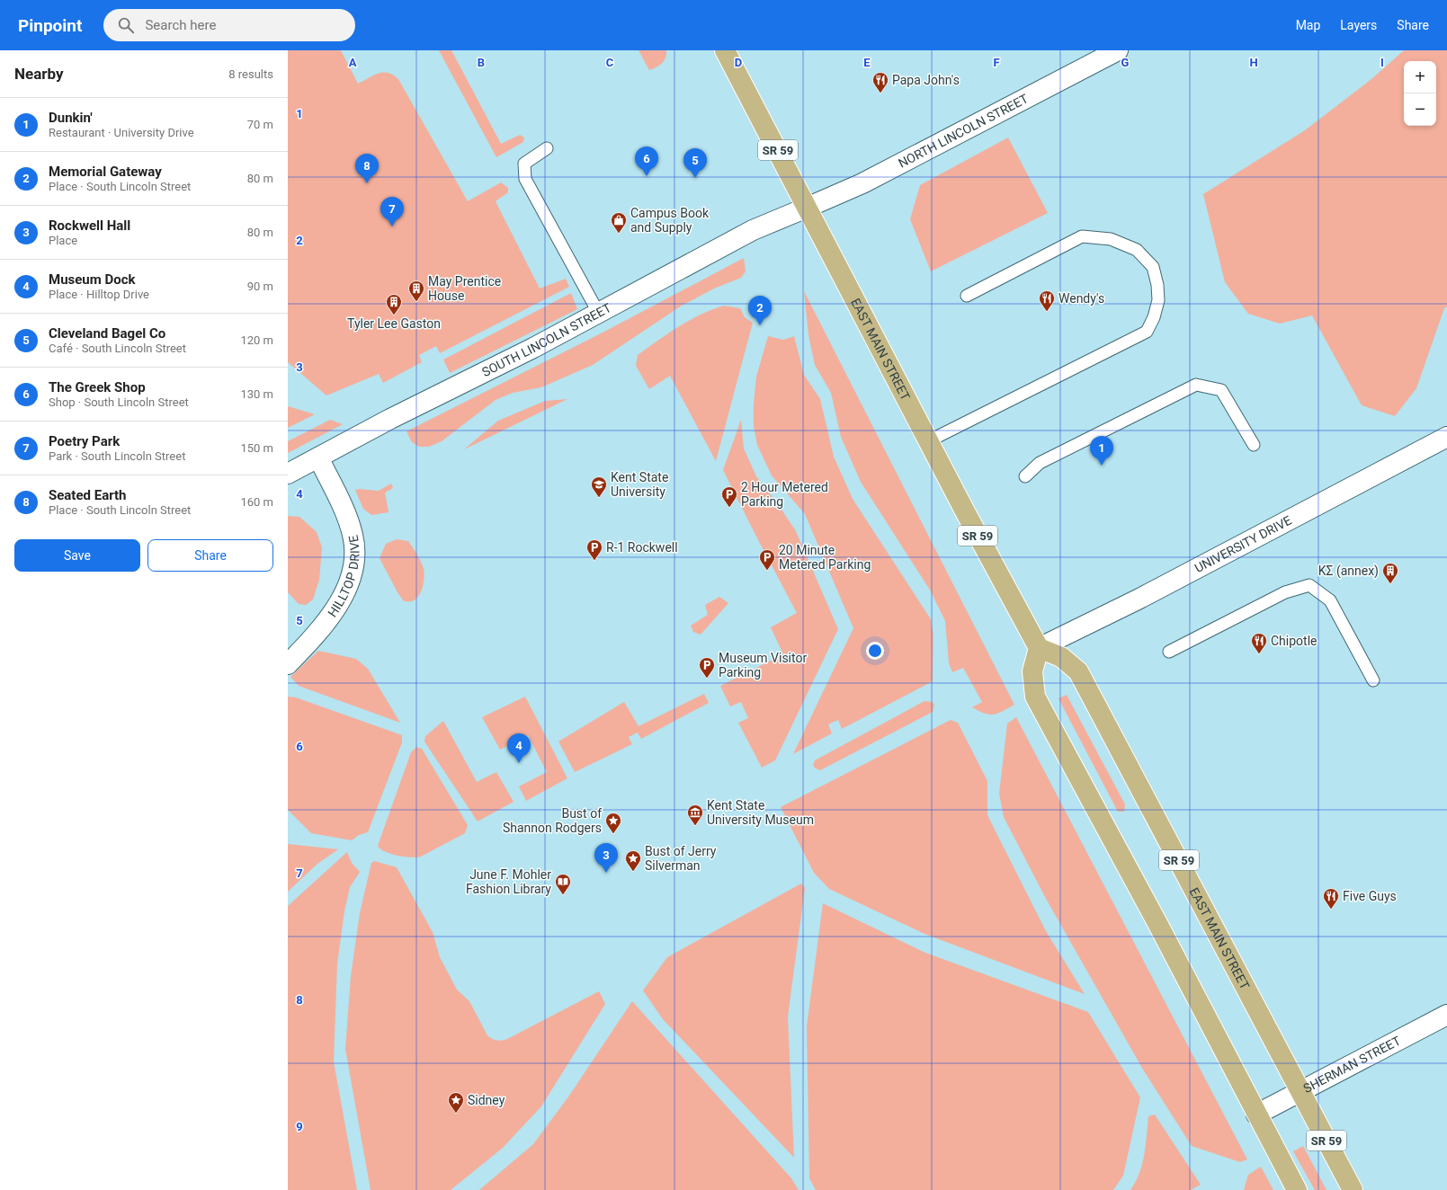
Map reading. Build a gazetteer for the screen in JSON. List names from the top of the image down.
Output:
{
  "streets": {
    "main road": ["SR 59", "EAST MAIN STREET"],
    "street": [
      "NORTH LINCOLN STREET",
      "SOUTH LINCOLN STREET",
      "UNIVERSITY DRIVE",
      "HILLTOP DRIVE",
      "SHERMAN STREET"
    ]
  },
  "crossings": [
    ["NORTH LINCOLN STREET", "SOUTH LINCOLN STREET"],
    ["NORTH LINCOLN STREET", "EAST MAIN STREET"],
    ["SOUTH LINCOLN STREET", "EAST MAIN STREET"],
    ["SOUTH LINCOLN STREET", "HILLTOP DRIVE"],
    ["EAST MAIN STREET", "UNIVERSITY DRIVE"],
    ["EAST MAIN STREET", "SHERMAN STREET"]
  ],
  "places": {
    "restaurant": [
      "Papa John's",
      "Wendy's",
      "Chipotle",
      "Five Guys"
    ],
    "shop": ["Campus Book and Supply"],
    "building": ["May Prentice House", "Tyler Lee Gaston", "ΚΣ (annex)"],
    "school or university": ["Kent State University"],
    "parking": [
      "2 Hour Metered Parking",
      "R-1 Rockwell",
      "20 Minute Metered Parking",
      "Museum Visitor Parking"
    ],
    "museum": ["Kent State University Museum"],
    "place": ["Bust of Shannon Rodgers", "Bust of Jerry Silverman", "Sidney"],
    "library": ["June F. Mohler Fashion Library"]
  },
  "page": {
    "header": "Pinpoint",
    "search": "Search here",
    "nav": ["Map", "Layers", "Share"],
    "heading": ["Nearby", "8 results"],
    "map_buttons": ["+", "−"],
    "list": [
      {
        "mark": "1",
        "name": "Dunkin'",
        "note": "Restaurant · University Drive",
        "value": "70 m"
      },
      {
        "mark": "2",
        "name": "Memorial Gateway",
        "note": "Place · South Lincoln Street",
        "value": "80 m"
      },
      {
        "mark": "3",
        "name": "Rockwell Hall",
        "note": "Place",
        "value": "80 m"
      },
      {
        "mark": "4",
        "name": "Museum Dock",
        "note": "Place · Hilltop Drive",
        "value": "90 m"
      },
      {
        "mark": "5",
        "name": "Cleveland Bagel Co",
        "note": "Café · South Lincoln Street",
        "value": "120 m"
      },
      {
        "mark": "6",
        "name": "The Greek Shop",
        "note": "Shop · South Lincoln Street",
        "value": "130 m"
      },
      {
        "mark": "7",
        "name": "Poetry Park",
        "note": "Park · South Lincoln Street",
        "value": "150 m"
      },
      {
        "mark": "8",
        "name": "Seated Earth",
        "note": "Place · South Lincoln Street",
        "value": "160 m"
      }
    ],
    "pins": [
      "6",
      "5",
      "8",
      "7",
      "2",
      "1",
      "4",
      "3"
    ],
    "buttons": ["Save", "Share"]
  },
  "grid": {
    "columns": [
      "A",
      "B",
      "C",
      "D",
      "E",
      "F",
      "G",
      "H",
      "I"
    ],
    "rows": [
      "1",
      "2",
      "3",
      "4",
      "5",
      "6",
      "7",
      "8",
      "9"
    ]
  }
}
